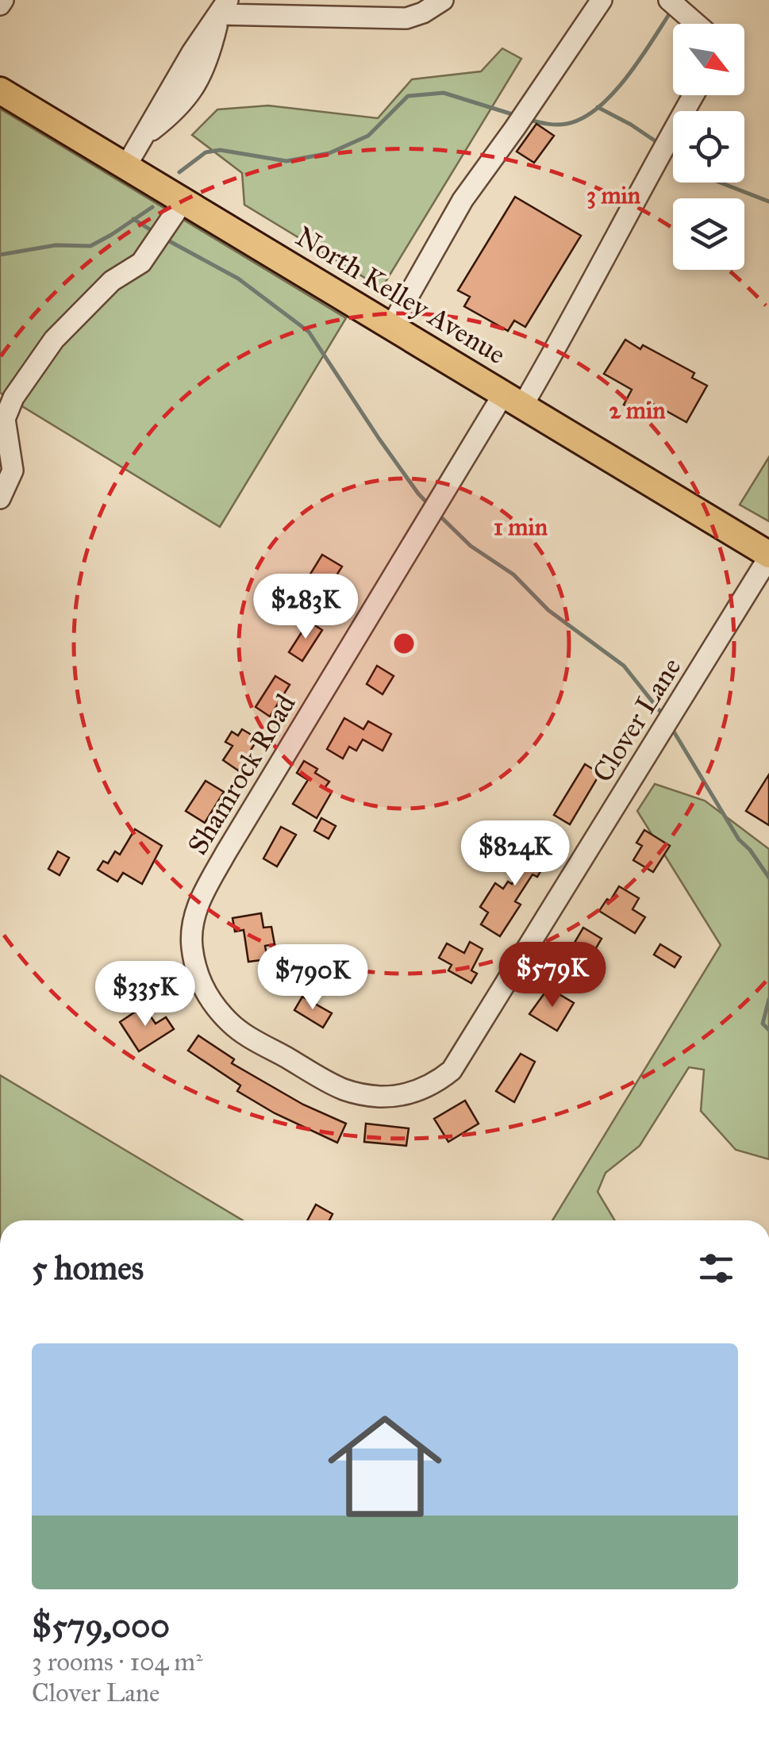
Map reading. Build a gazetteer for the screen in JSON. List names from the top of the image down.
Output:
{
  "streets": {
    "main road": ["North Kelley Avenue"],
    "street": ["Clover Lane", "Shamrock Road"]
  },
  "crossings": [
    ["North Kelley Avenue", "Clover Lane"],
    ["North Kelley Avenue", "Shamrock Road"],
    ["Clover Lane", "Shamrock Road"]
  ],
  "north": "bottom right",
  "page": {
    "price": [
      "$283K",
      "$824K",
      "$579K",
      "$790K",
      "$335K"
    ],
    "heading": "5 homes",
    "list": [
      {
        "name": "$579,000",
        "note": "3 rooms · 104 m² · Clover Lane"
      }
    ]
  },
  "rings": ["3 min", "2 min", "1 min"]
}
